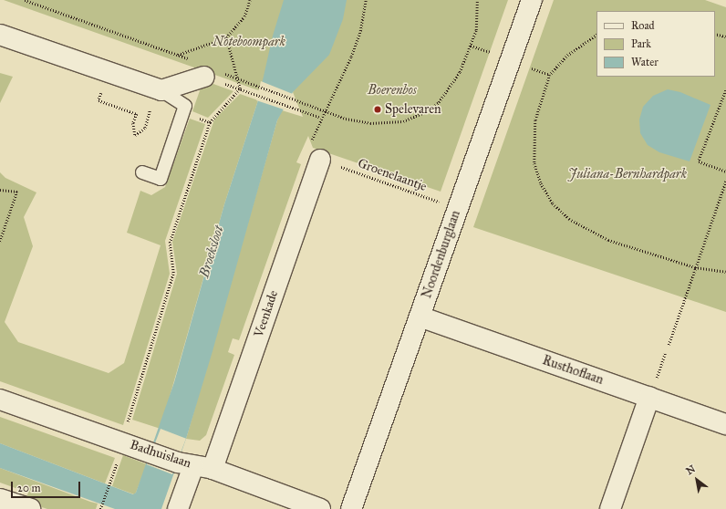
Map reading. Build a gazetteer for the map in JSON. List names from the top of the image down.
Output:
{
  "streets": {
    "street": [
      "Noordenburglaan",
      "Veenkade",
      "Rusthoflaan",
      "Badhuislaan"
    ],
    "path": ["Groenelaantje"]
  },
  "crossings": [
    ["Groenelaantje", "Noordenburglaan"],
    ["Groenelaantje", "Veenkade"],
    ["Noordenburglaan", "Rusthoflaan"],
    ["Veenkade", "Badhuislaan"]
  ],
  "water": ["Broeksloot"],
  "parks": ["Noteboompark", "Boerenbos", "Juliana-Bernhardpark"],
  "places": ["Spelevaren"],
  "legend": ["Road", "Park", "Water"],
  "scale_bar": "20 m",
  "north": "top left"
}
